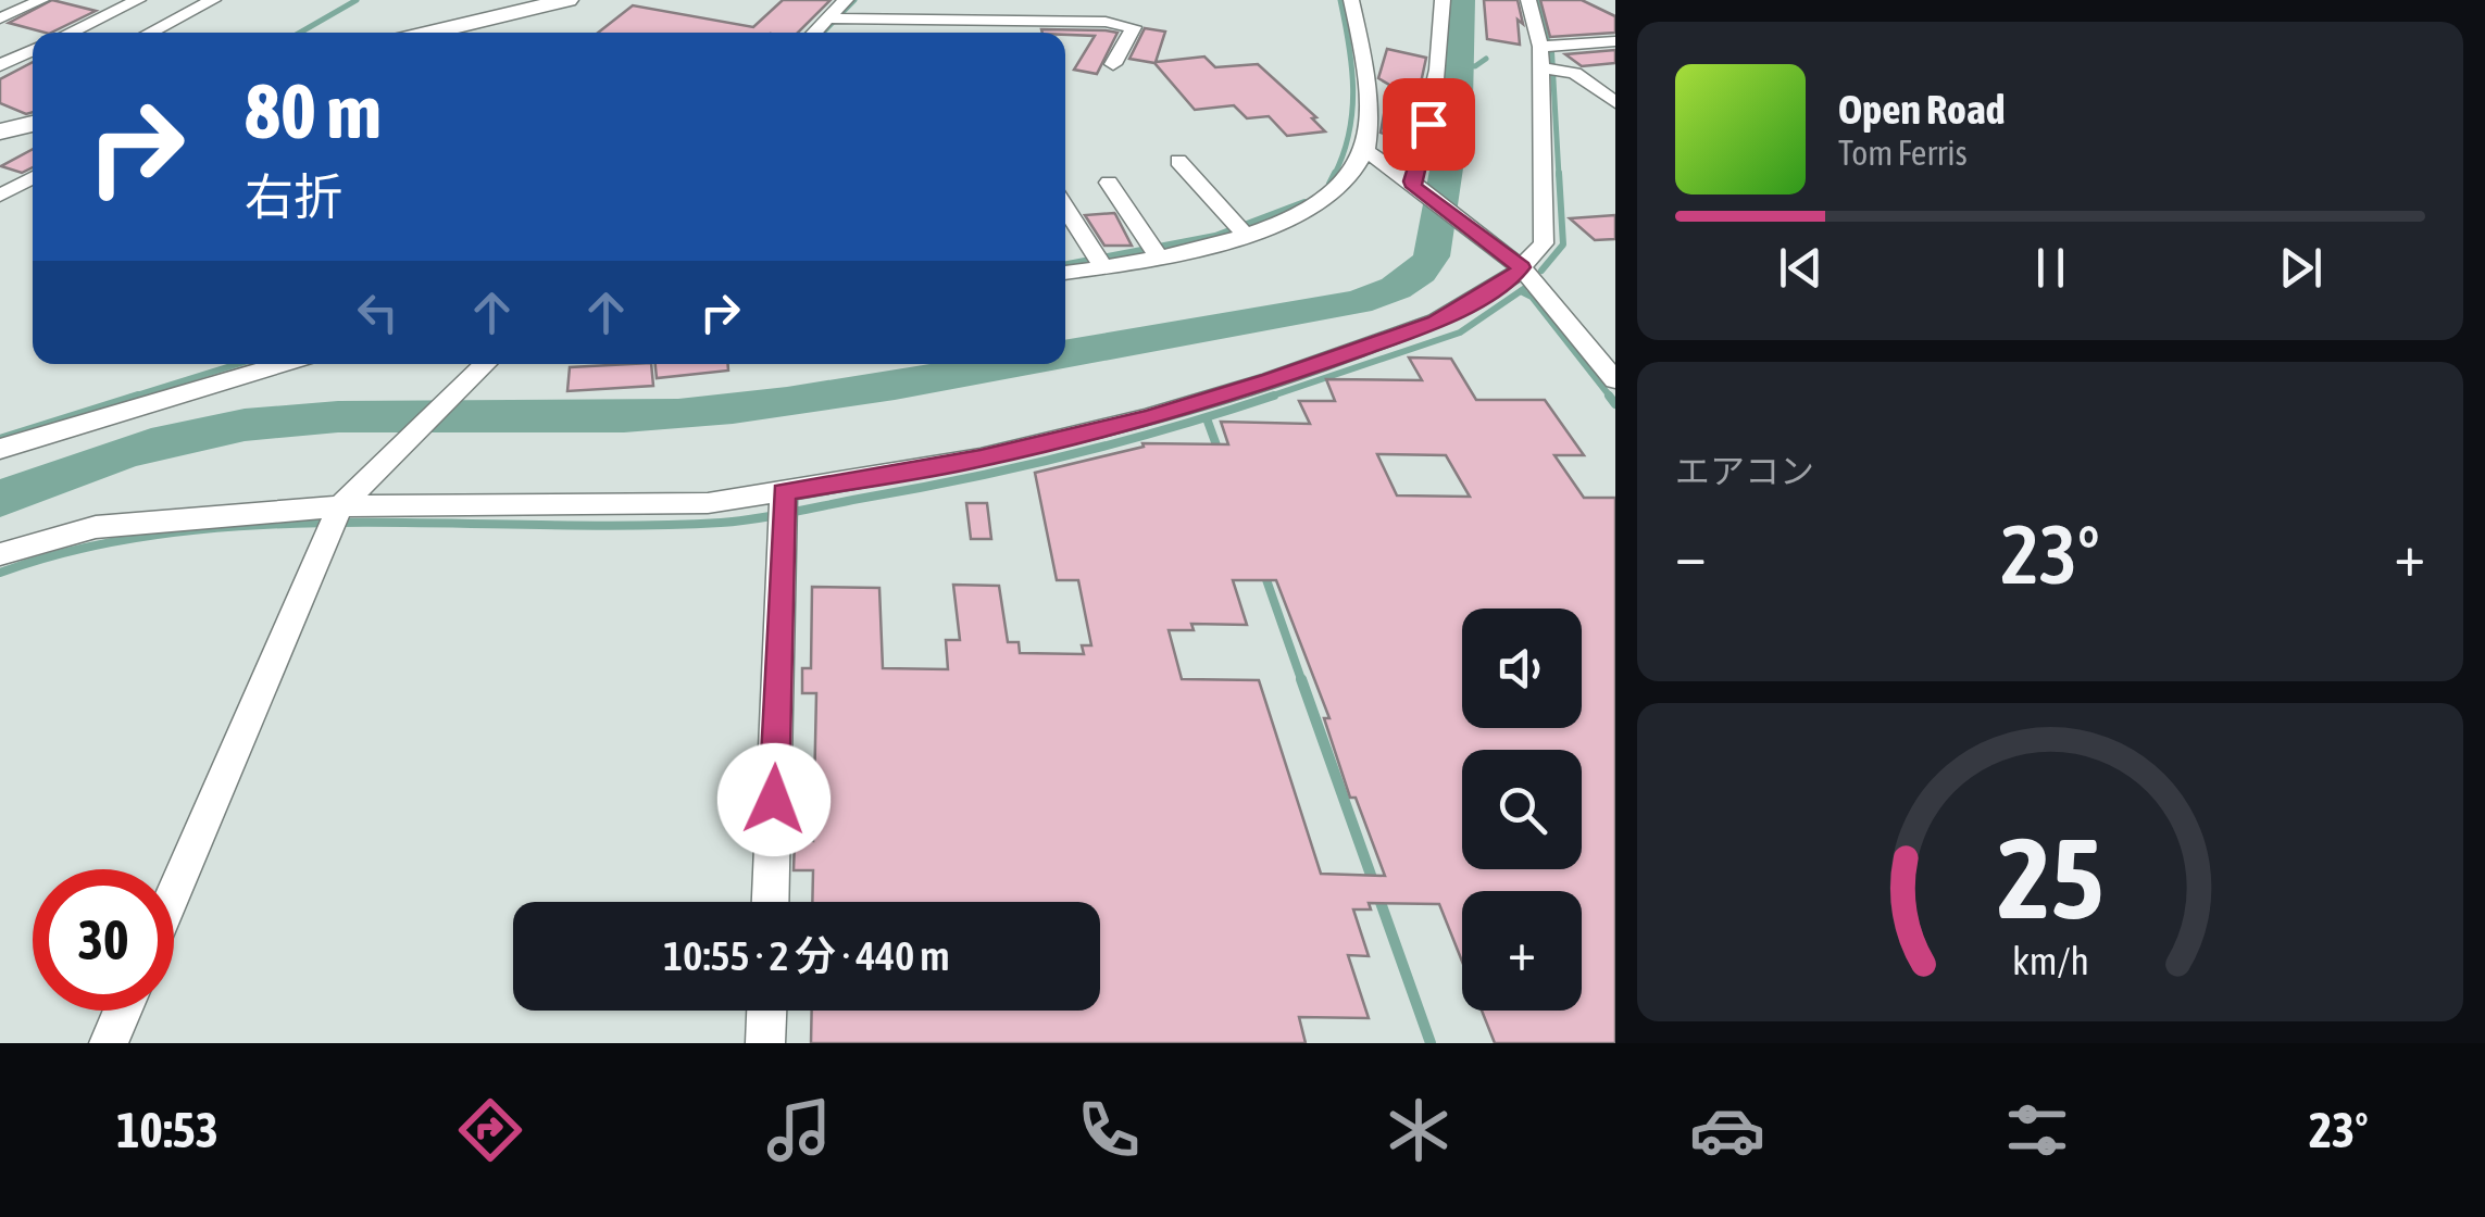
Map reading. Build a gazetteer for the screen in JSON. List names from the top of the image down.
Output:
{
  "page": {
    "turn": ["80 m", "右折"],
    "song": ["Open Road", "Tom Ferris"],
    "tile": "エアコン",
    "heat": ["−", "23°", "+"],
    "map_buttons": "+",
    "limit": "30",
    "trip": "10:55 · 2 分 · 440 m",
    "tabs": ["10:53", "23°"],
    "gauge": ["25", "km/h"]
  }
}
